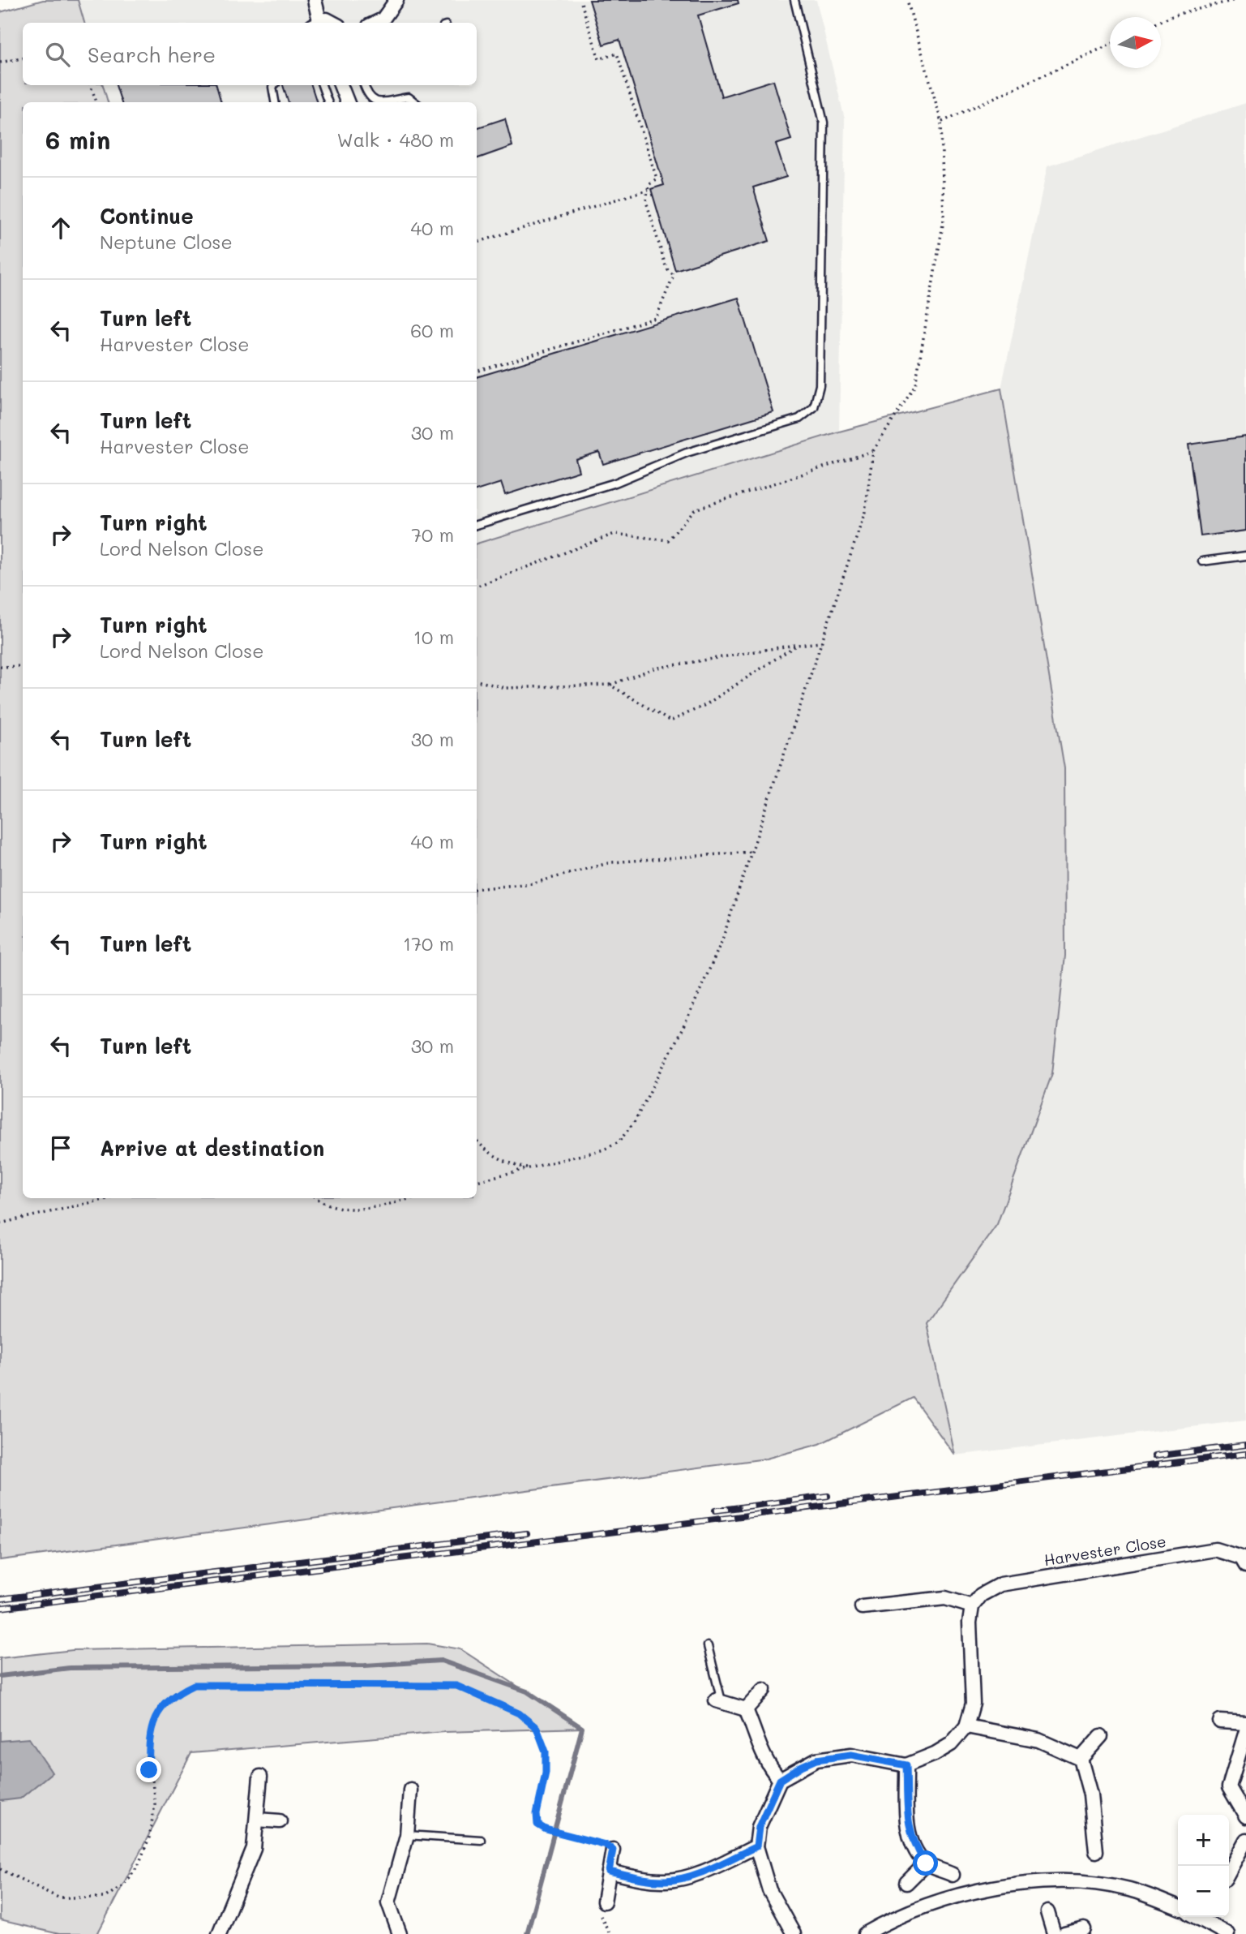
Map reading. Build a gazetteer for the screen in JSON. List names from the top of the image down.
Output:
{
  "streets": {
    "street": ["Harvester Close"]
  },
  "north": "right",
  "page": {
    "search": "Search here",
    "heading": ["6 min", "Walk · 480 m"],
    "list": [
      ["Continue", "Neptune Close", "40 m"],
      ["Turn left", "Harvester Close", "60 m"],
      ["Turn left", "Harvester Close", "30 m"],
      ["Turn right", "Lord Nelson Close", "70 m"],
      ["Turn right", "Lord Nelson Close", "10 m"],
      ["Turn left", "30 m"],
      ["Turn right", "40 m"],
      ["Turn left", "170 m"],
      ["Turn left", "30 m"],
      "Arrive at destination"
    ],
    "map_buttons": ["+", "−"]
  }
}
